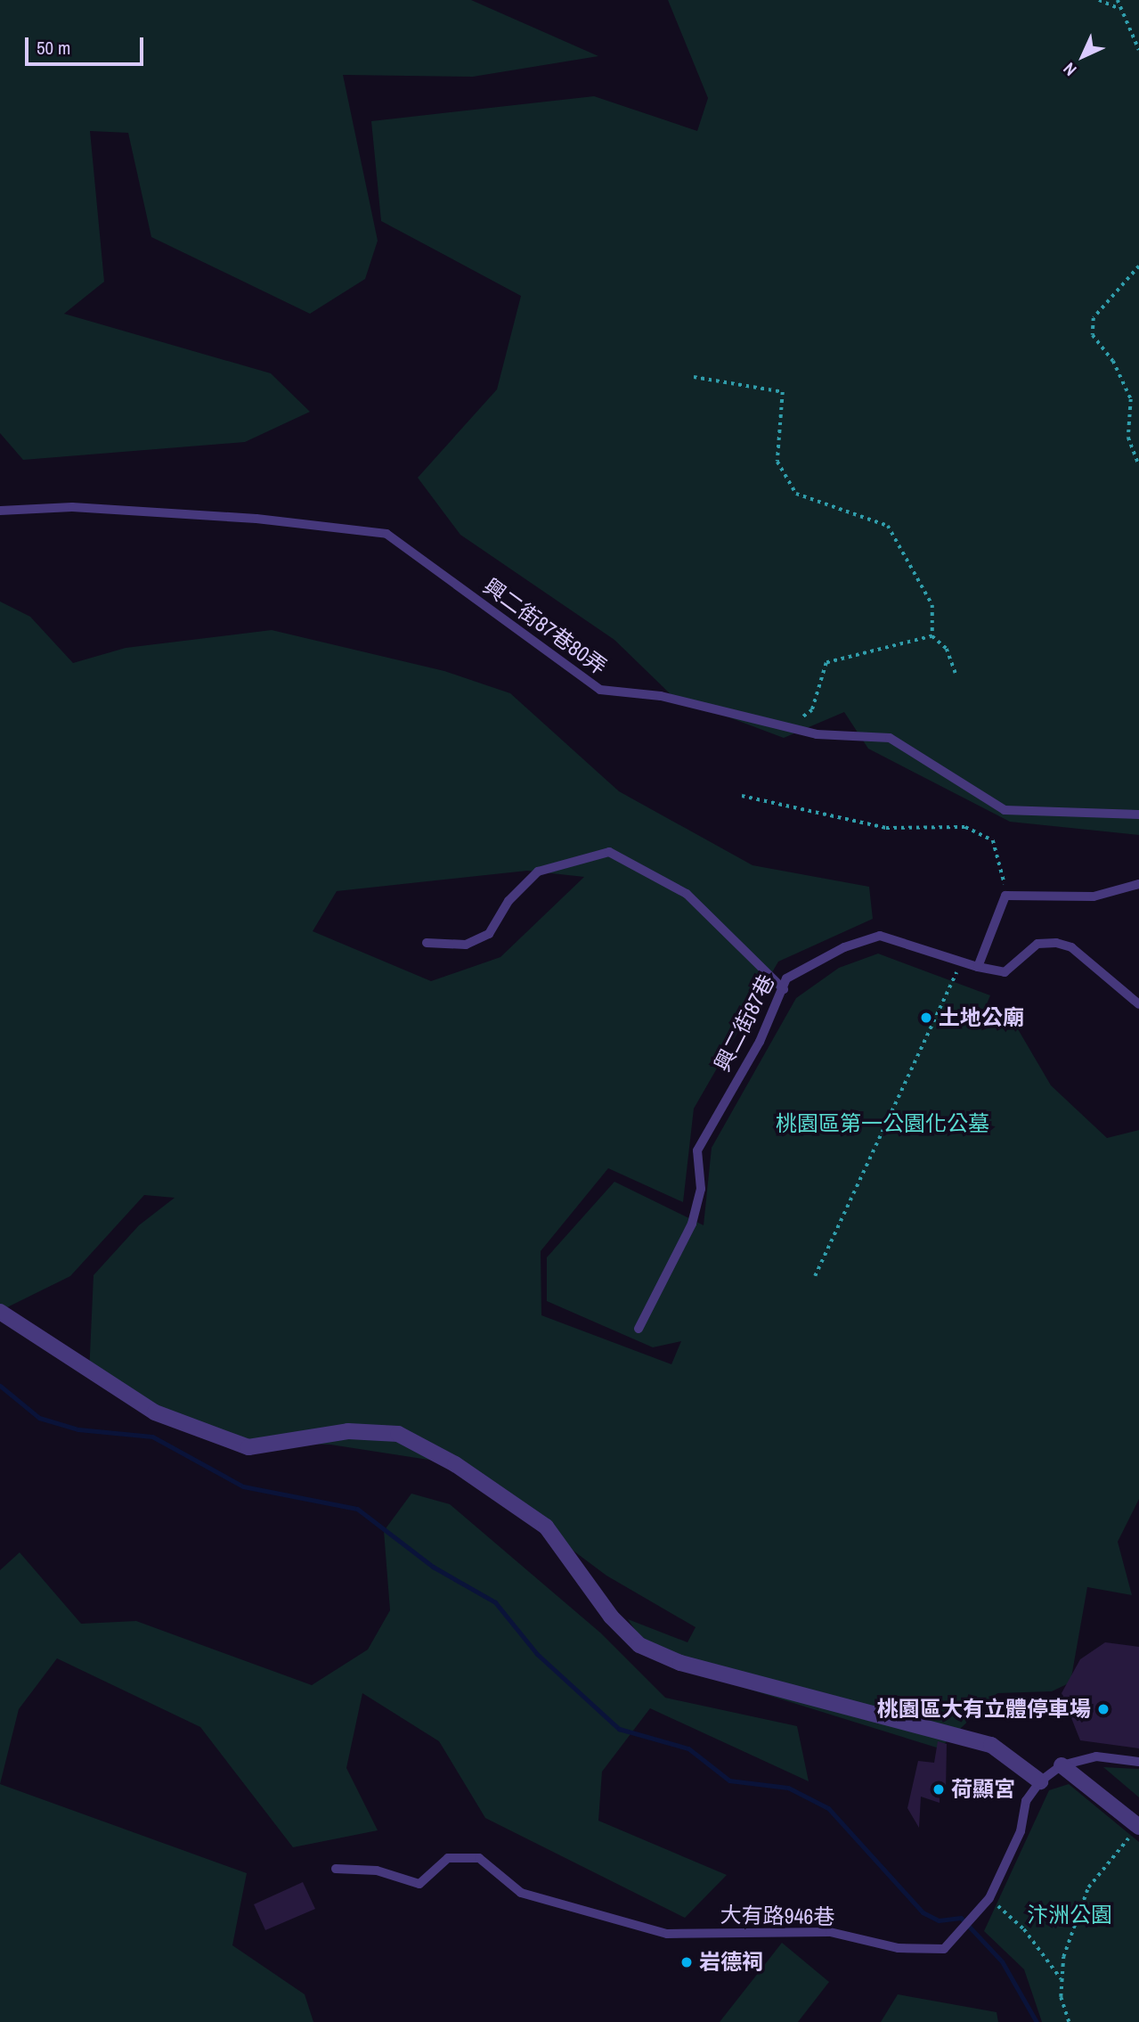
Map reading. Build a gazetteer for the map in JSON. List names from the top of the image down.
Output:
{
  "streets": {
    "lane": ["興二街87巷80弄", "興二街87巷", "大有路946巷"]
  },
  "parks": ["桃園區第一公園化公墓", "汴洲公園"],
  "places": [
    "土地公廟",
    "桃園區大有立體停車場",
    "荷顯宮",
    "岩德祠"
  ],
  "scale_bar": "50 m",
  "north": "bottom left"
}
